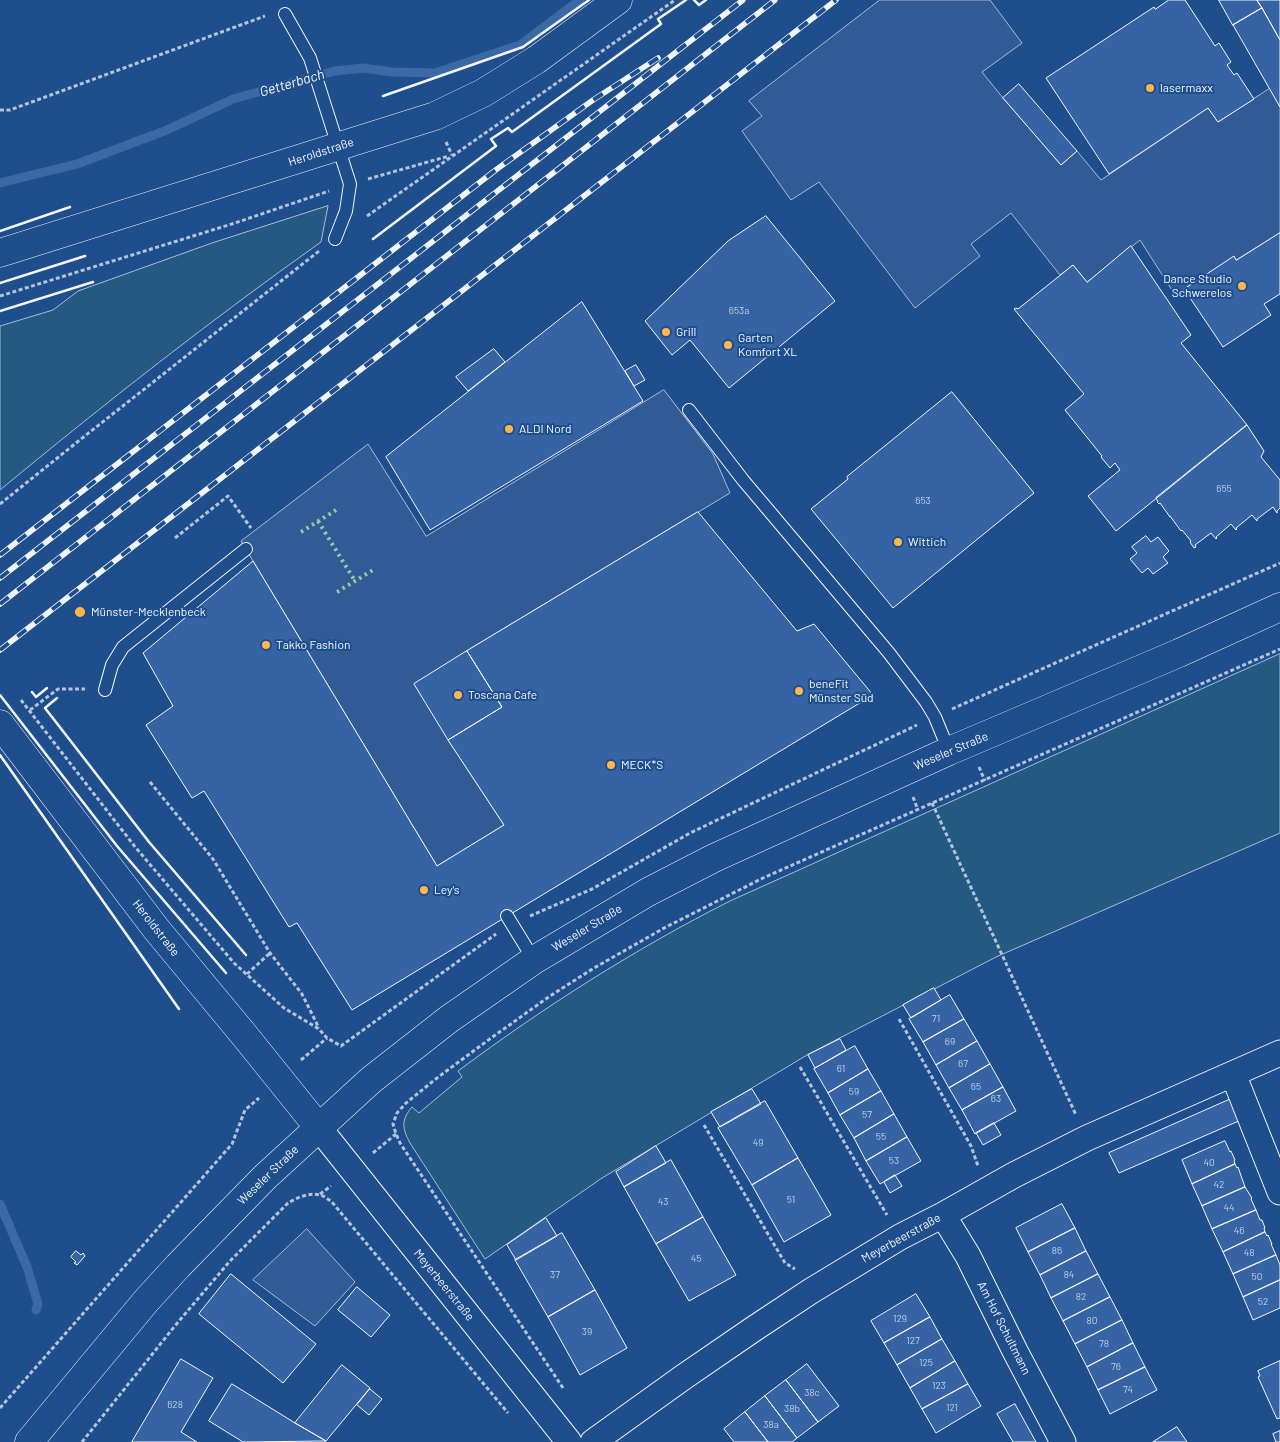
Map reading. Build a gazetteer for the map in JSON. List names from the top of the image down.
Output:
{
  "streets": {
    "main road": ["Heroldstraße", "Weseler Straße"],
    "street": ["Meyerbeerstraße", "Am Hof Schultmann"]
  },
  "crossings": [
    ["Heroldstraße", "Weseler Straße"],
    ["Heroldstraße", "Meyerbeerstraße"],
    ["Weseler Straße", "Meyerbeerstraße"],
    ["Meyerbeerstraße", "Am Hof Schultmann"]
  ],
  "water": ["Getterbach"],
  "places": [
    "lasermaxx",
    "Dance Studio Schwerelos",
    "Grill",
    "Garten Komfort XL",
    "ALDI Nord",
    "Wittich",
    "Münster-Mecklenbeck",
    "Takko Fashion",
    "beneFit Münster Süd",
    "Toscana Cafe",
    "MECK*S",
    "Ley's"
  ],
  "house_numbers": [
    "653a",
    "655",
    "653",
    "71",
    "69",
    "67",
    "61",
    "65",
    "59",
    "63",
    "57",
    "55",
    "49",
    "53",
    "40",
    "42",
    "51",
    "43",
    "44",
    "46",
    "86",
    "48",
    "45",
    "37",
    "84",
    "50",
    "82",
    "52",
    "129",
    "80",
    "39",
    "127",
    "78",
    "125",
    "76",
    "123",
    "74",
    "38c",
    "628",
    "121",
    "38b",
    "38a"
  ]
}
